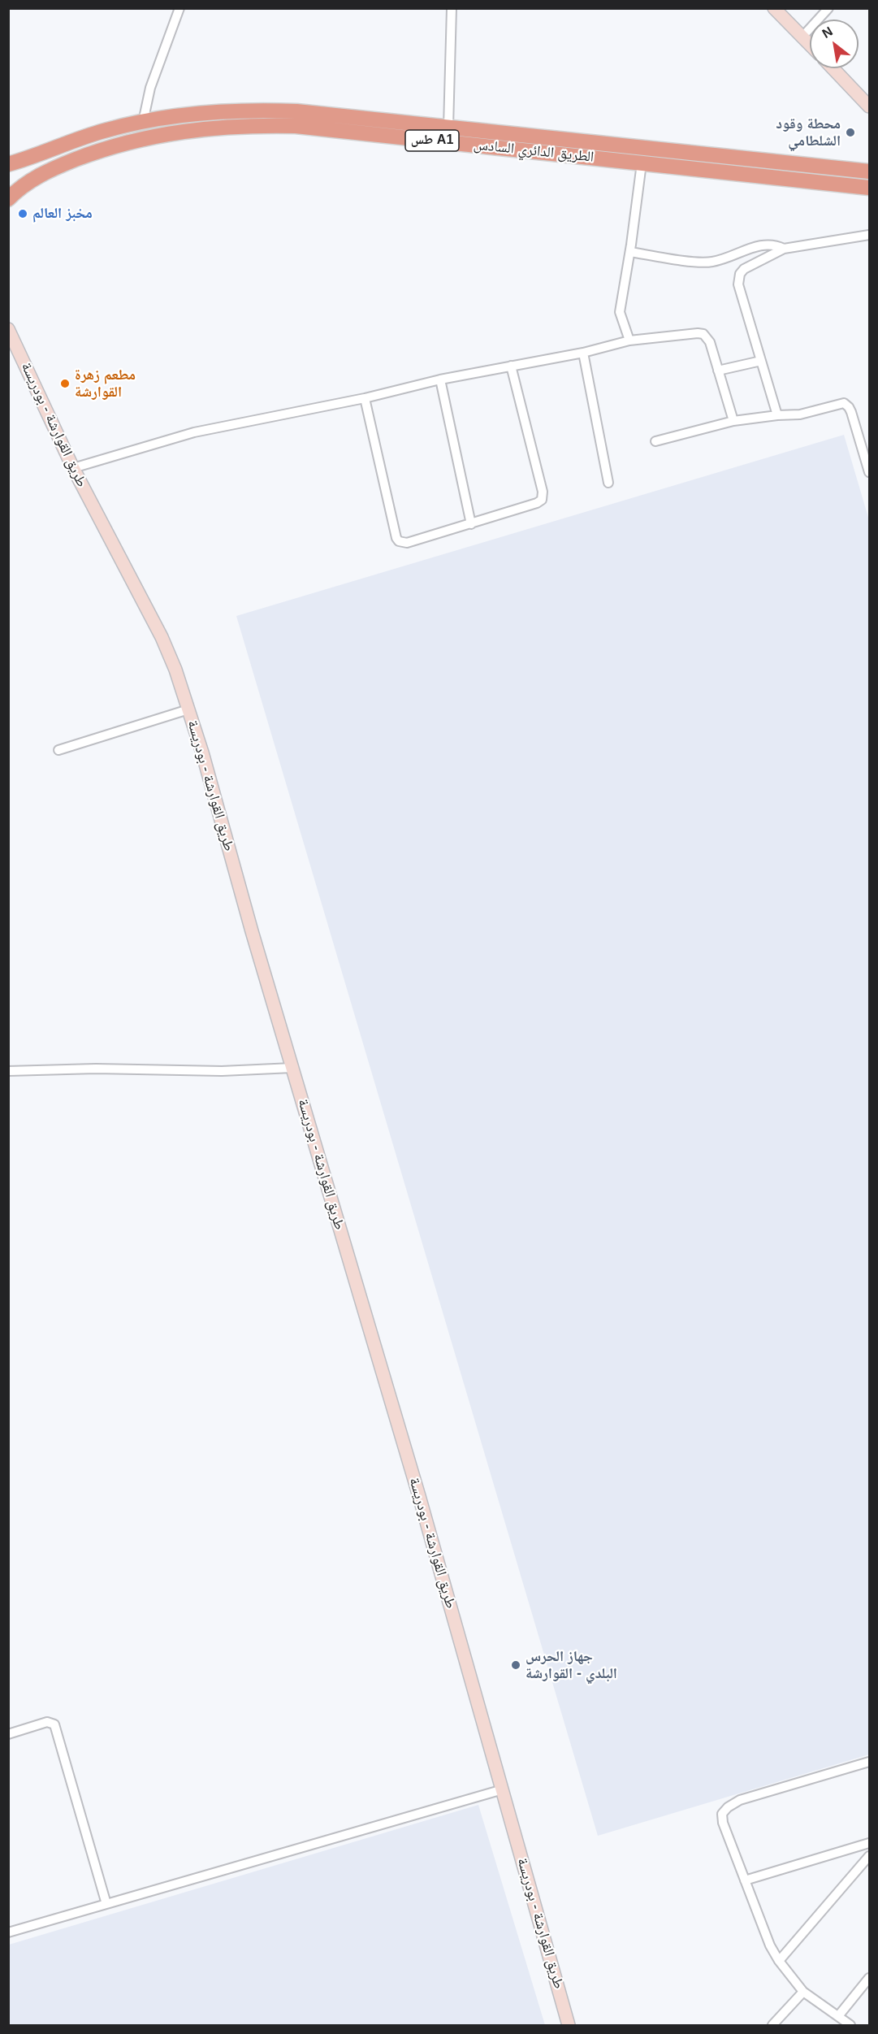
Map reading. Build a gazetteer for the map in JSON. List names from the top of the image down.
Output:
{
  "streets": {
    "highway": ["طس A1", "الطريق الدائري السادس"],
    "main road": ["طريق القوارشة - بودريسة"]
  },
  "places": [
    "محطة وقود الشلطامي",
    "مخبز العالم",
    "مطعم زهرة القوارشة",
    "جهاز الحرس البلدي - القوارشة"
  ],
  "north": "top left"
}
